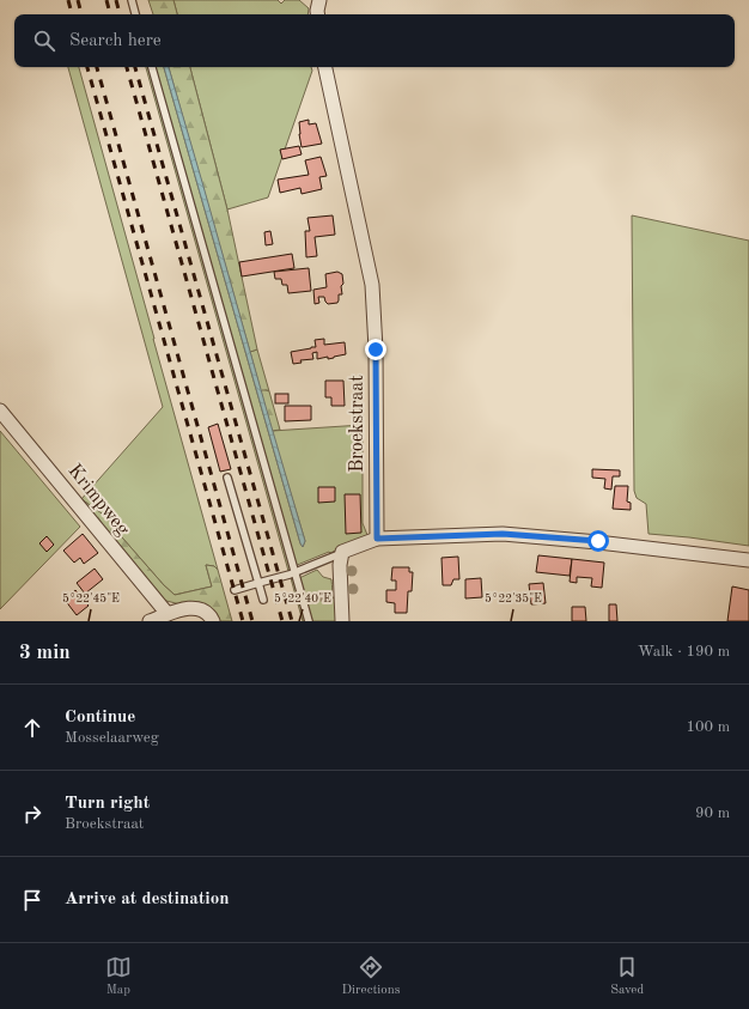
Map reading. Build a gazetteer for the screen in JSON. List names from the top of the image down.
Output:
{
  "streets": {
    "street": ["Broekstraat", "Krimpweg"]
  },
  "page": {
    "search": "Search here",
    "heading": ["3 min", "Walk · 190 m"],
    "list": [
      ["Continue", "Mosselaarweg", "100 m"],
      ["Turn right", "Broekstraat", "90 m"],
      "Arrive at destination"
    ],
    "nav": ["Map", "Directions", "Saved"]
  },
  "coordinates": ["5°22'45\"E", "5°22'40\"E", "5°22'35\"E"]
}
